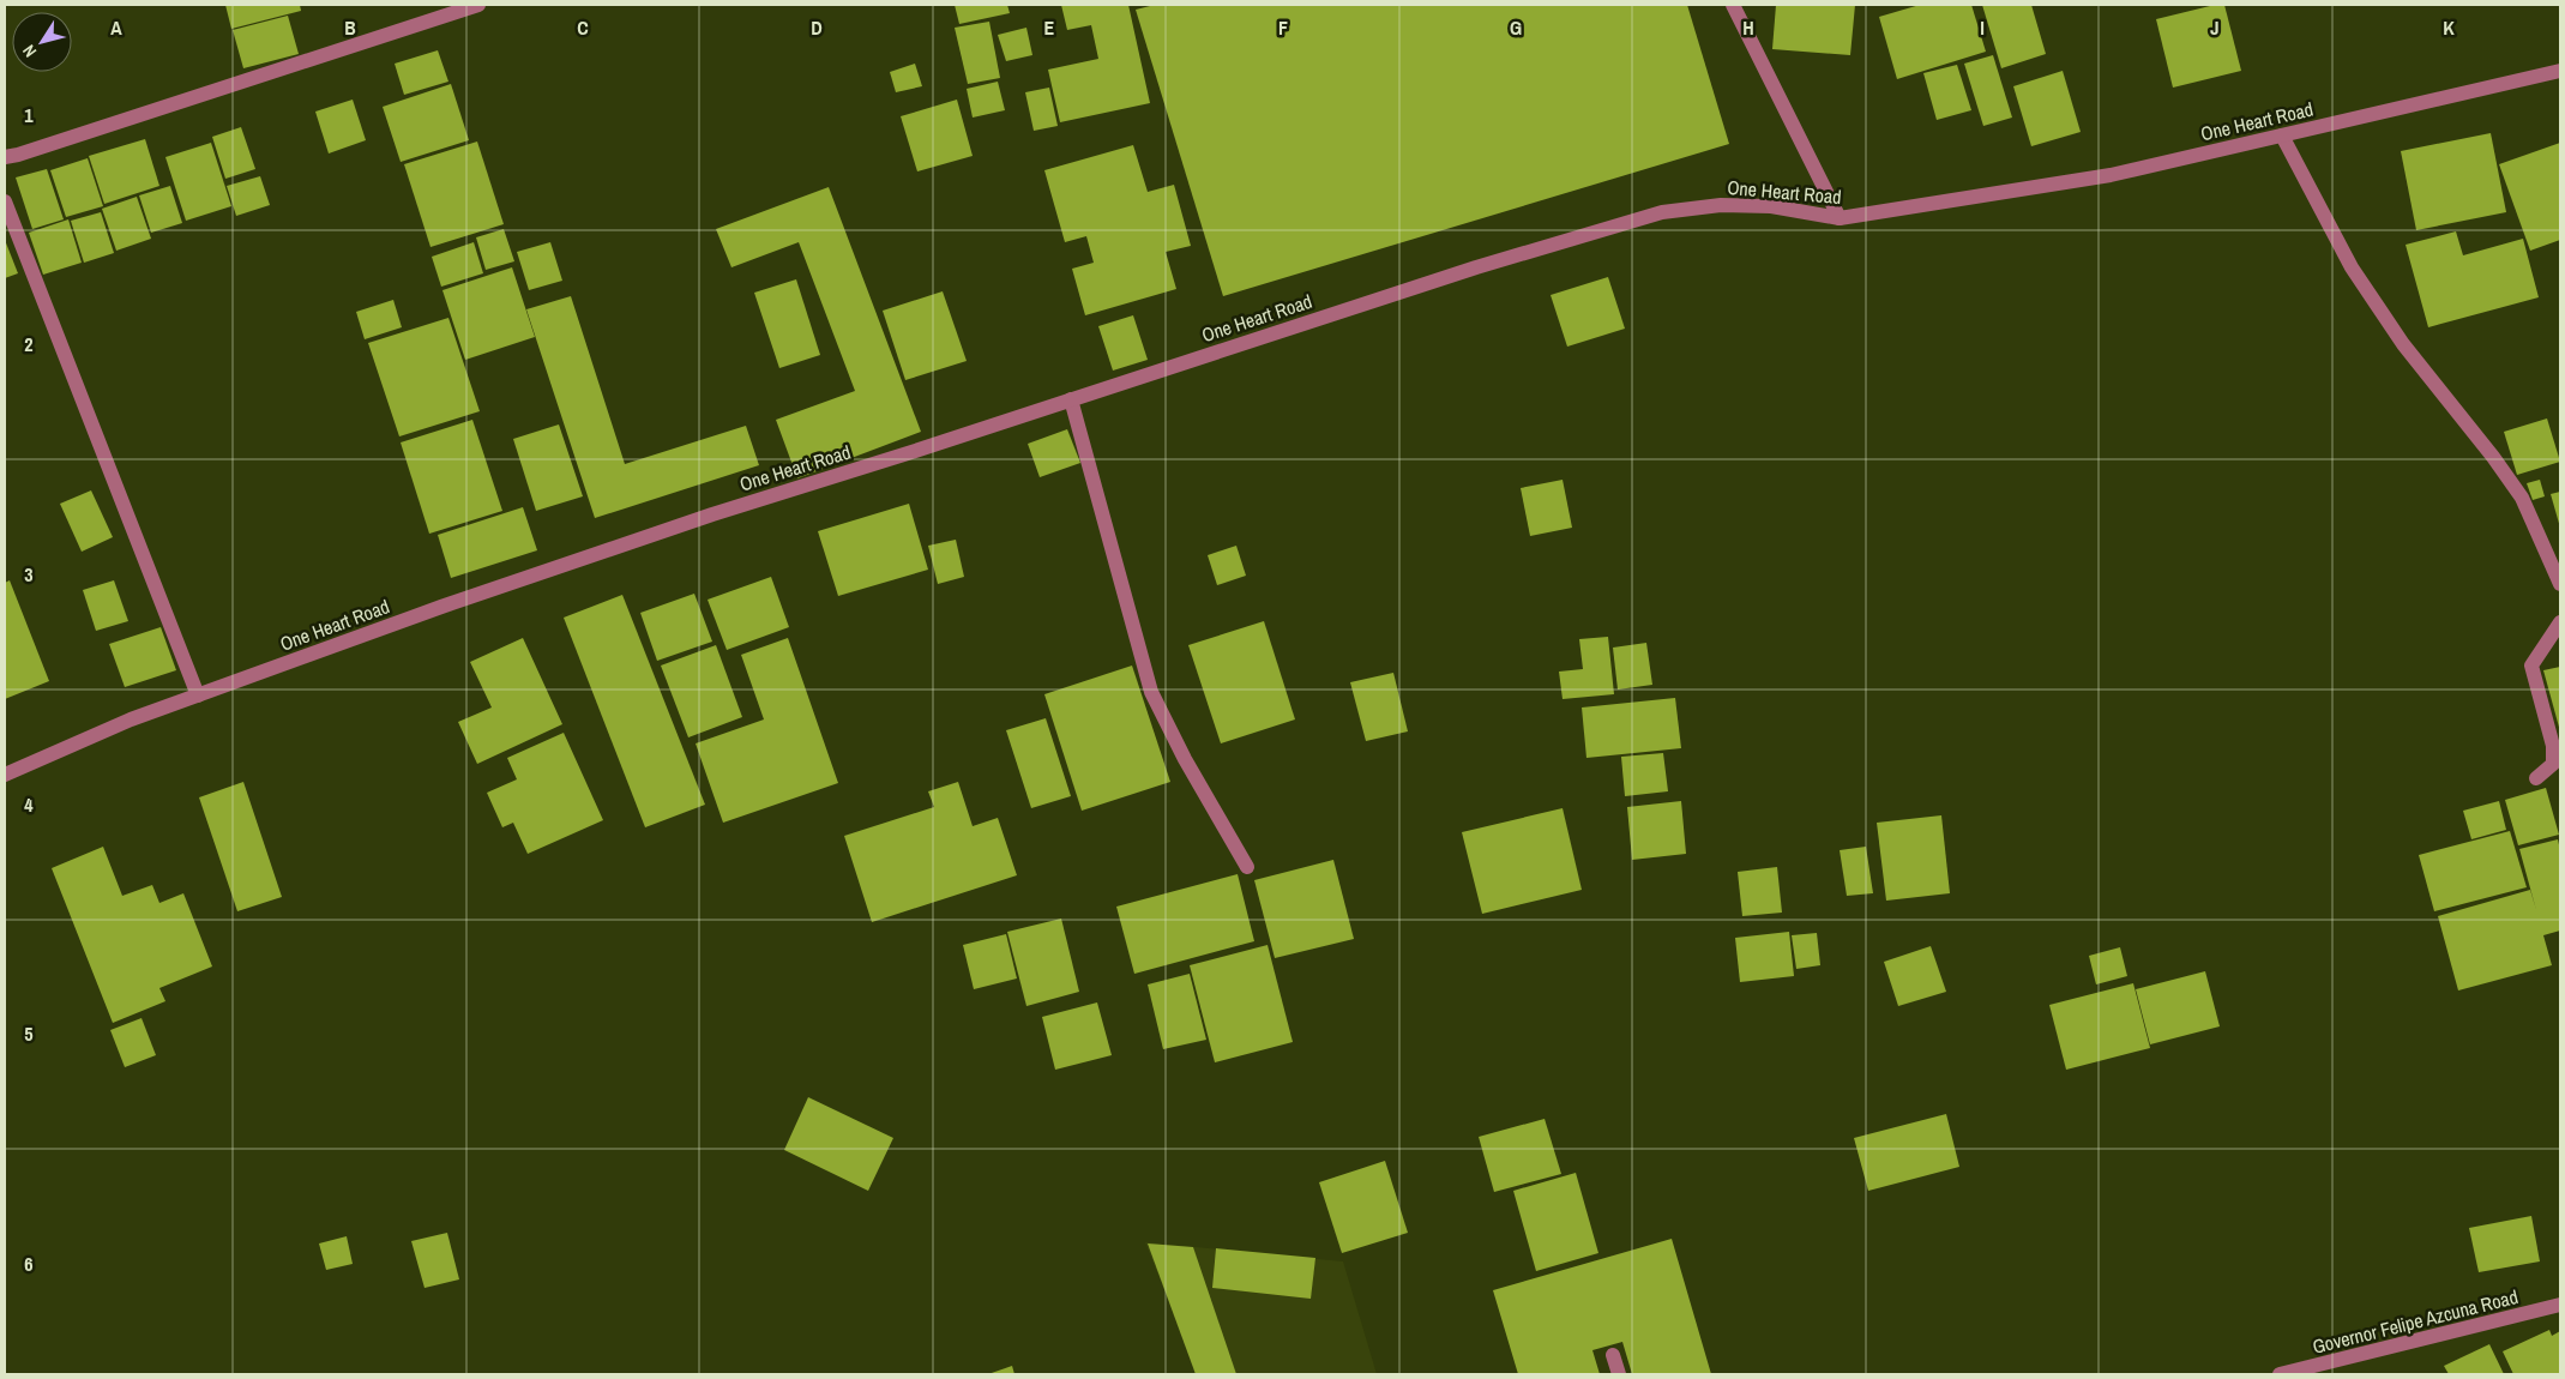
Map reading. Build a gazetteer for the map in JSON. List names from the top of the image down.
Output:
{
  "streets": {
    "street": ["One Heart Road", "Governor Felipe Azcuna Road"]
  },
  "north": "bottom left",
  "grid": {
    "columns": [
      "A",
      "B",
      "C",
      "D",
      "E",
      "F",
      "G",
      "H",
      "I",
      "J",
      "K"
    ],
    "rows": [
      "1",
      "2",
      "3",
      "4",
      "5",
      "6"
    ]
  }
}
